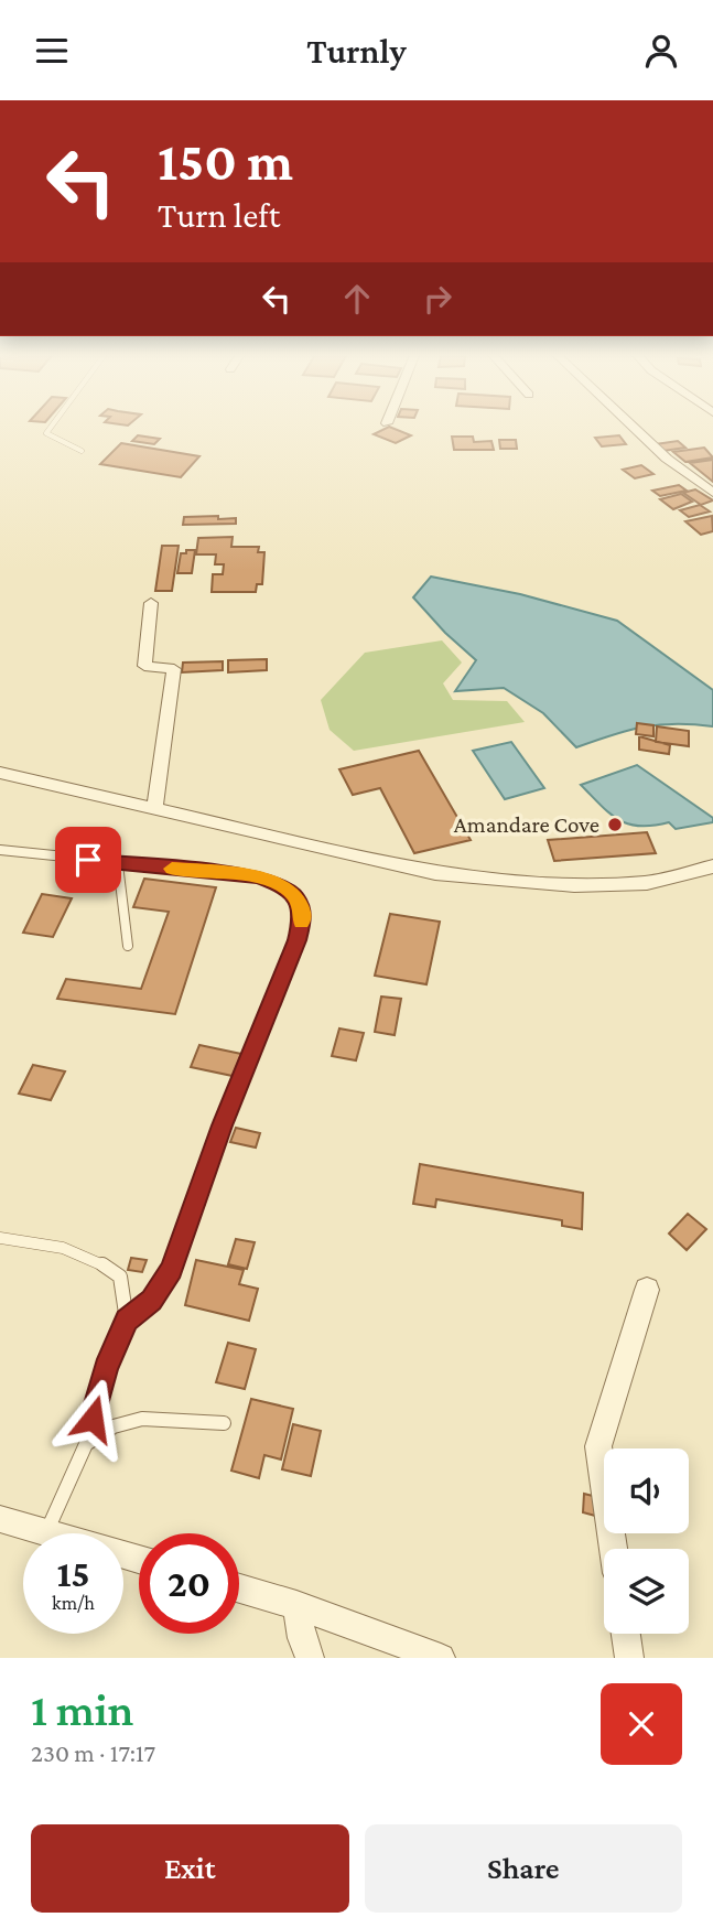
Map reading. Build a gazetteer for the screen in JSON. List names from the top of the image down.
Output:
{
  "places": ["Amandare Cove"],
  "page": {
    "header": "Turnly",
    "turn": ["150 m", "Turn left"],
    "speed": "15 km/h",
    "limit": "20",
    "heading": ["1 min", "230 m · 17:17"],
    "buttons": ["Exit", "Share"]
  }
}
